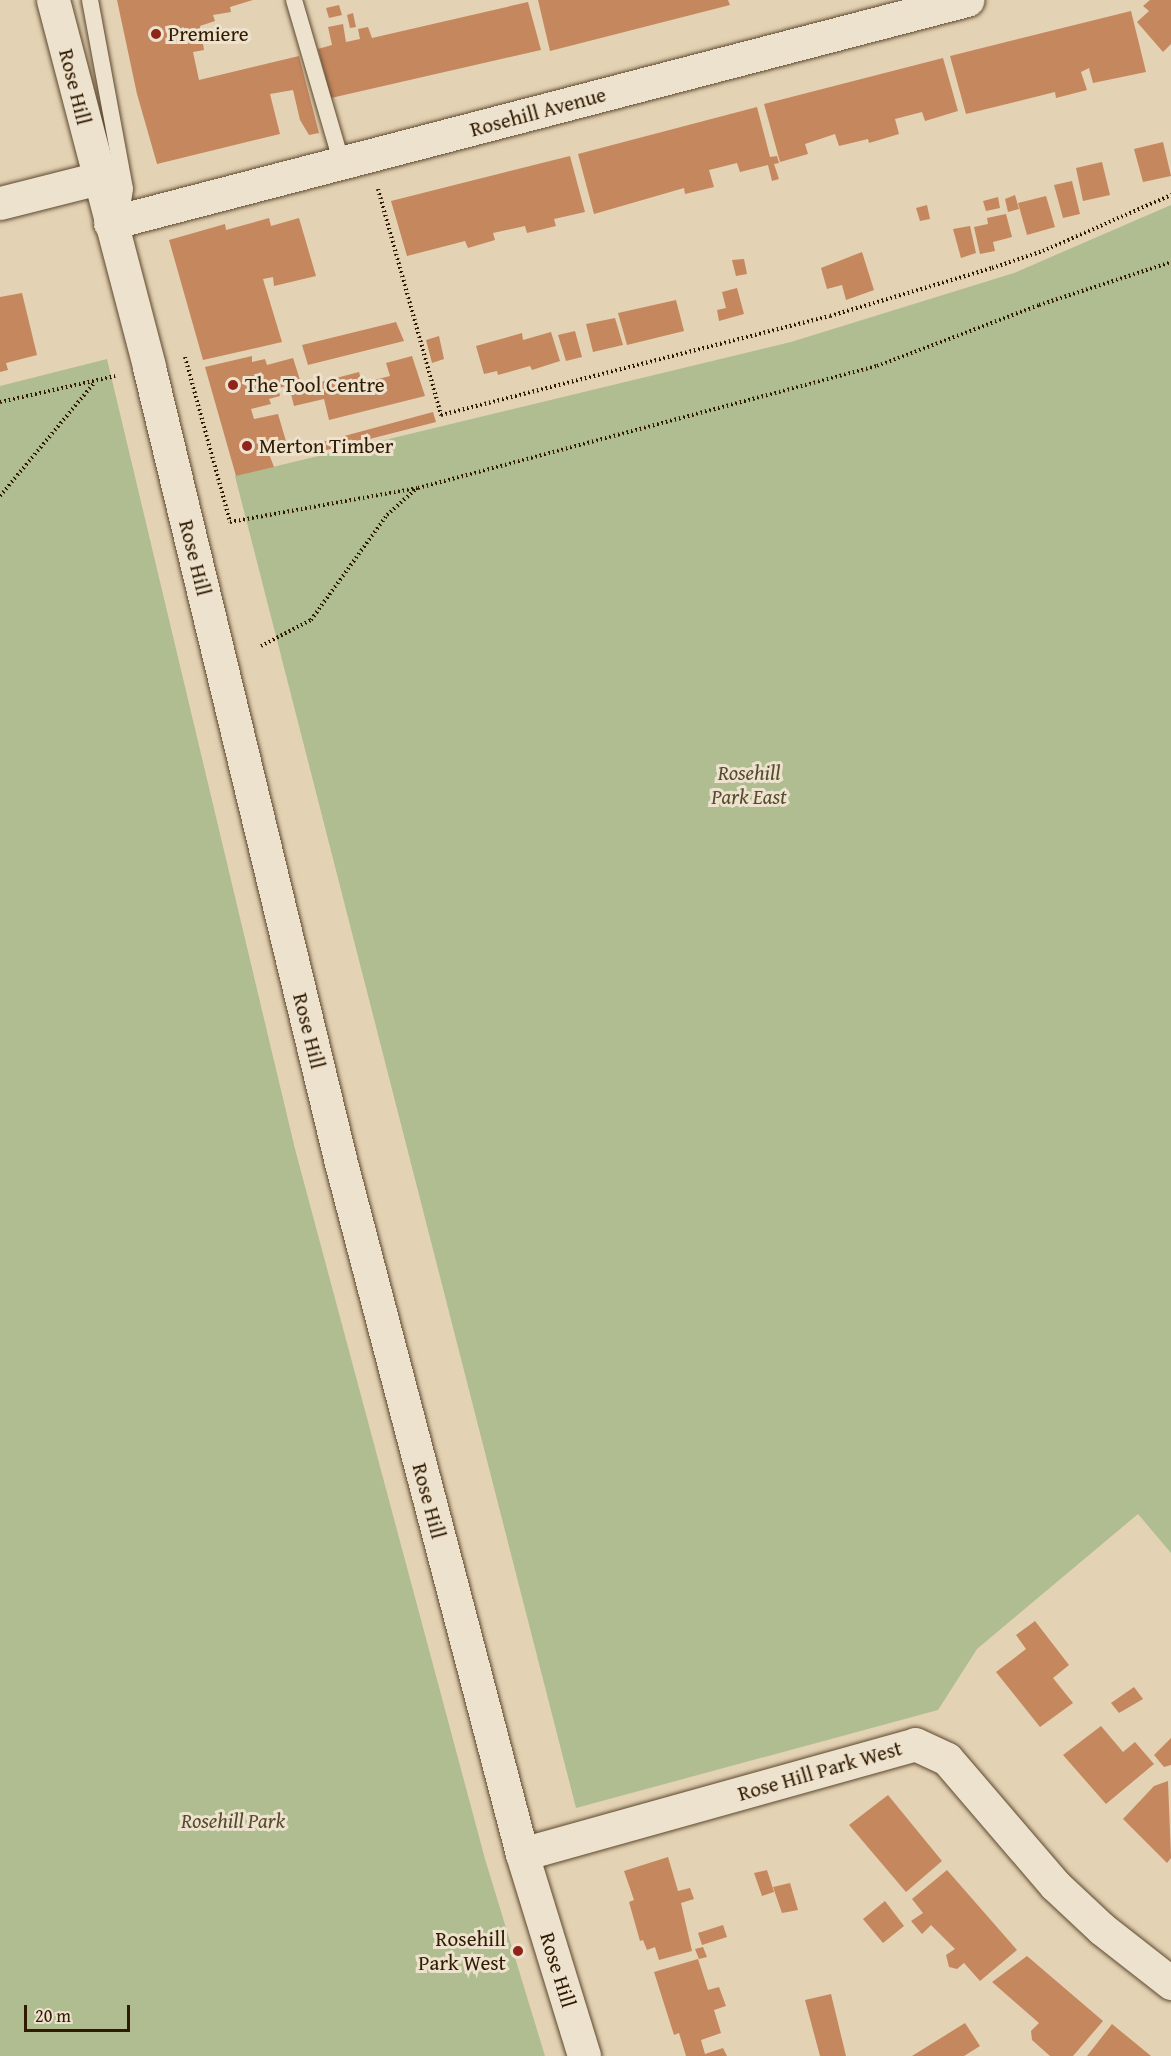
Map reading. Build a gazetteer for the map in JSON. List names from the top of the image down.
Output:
{
  "streets": {
    "main road": ["Rose Hill", "Rosehill Avenue", "Rose Hill Park West"]
  },
  "crossings": [
    ["Rose Hill", "Rosehill Avenue"],
    ["Rose Hill", "Rose Hill Park West"]
  ],
  "parks": ["Rosehill Park East", "Rosehill Park"],
  "places": [
    "Premiere",
    "The Tool Centre",
    "Merton Timber",
    "Rosehill Park West"
  ],
  "scale_bar": "20 m"
}
